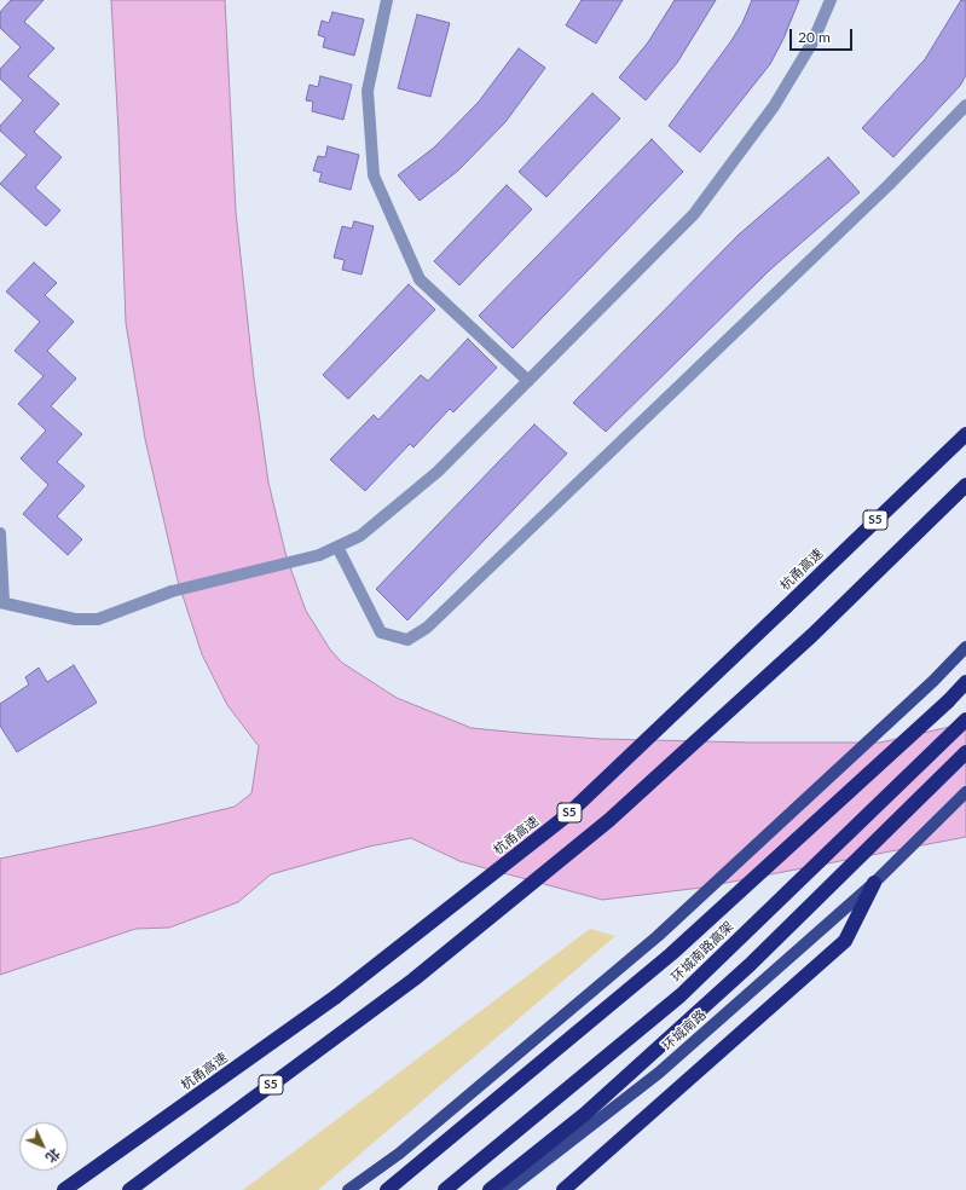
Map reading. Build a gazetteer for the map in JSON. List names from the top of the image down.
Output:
{
  "streets": {
    "highway": ["S5", "杭甬高速", "环城南路高架"],
    "main road": ["环城南路"]
  },
  "scale_bar": "20 m",
  "north": "bottom right"
}
